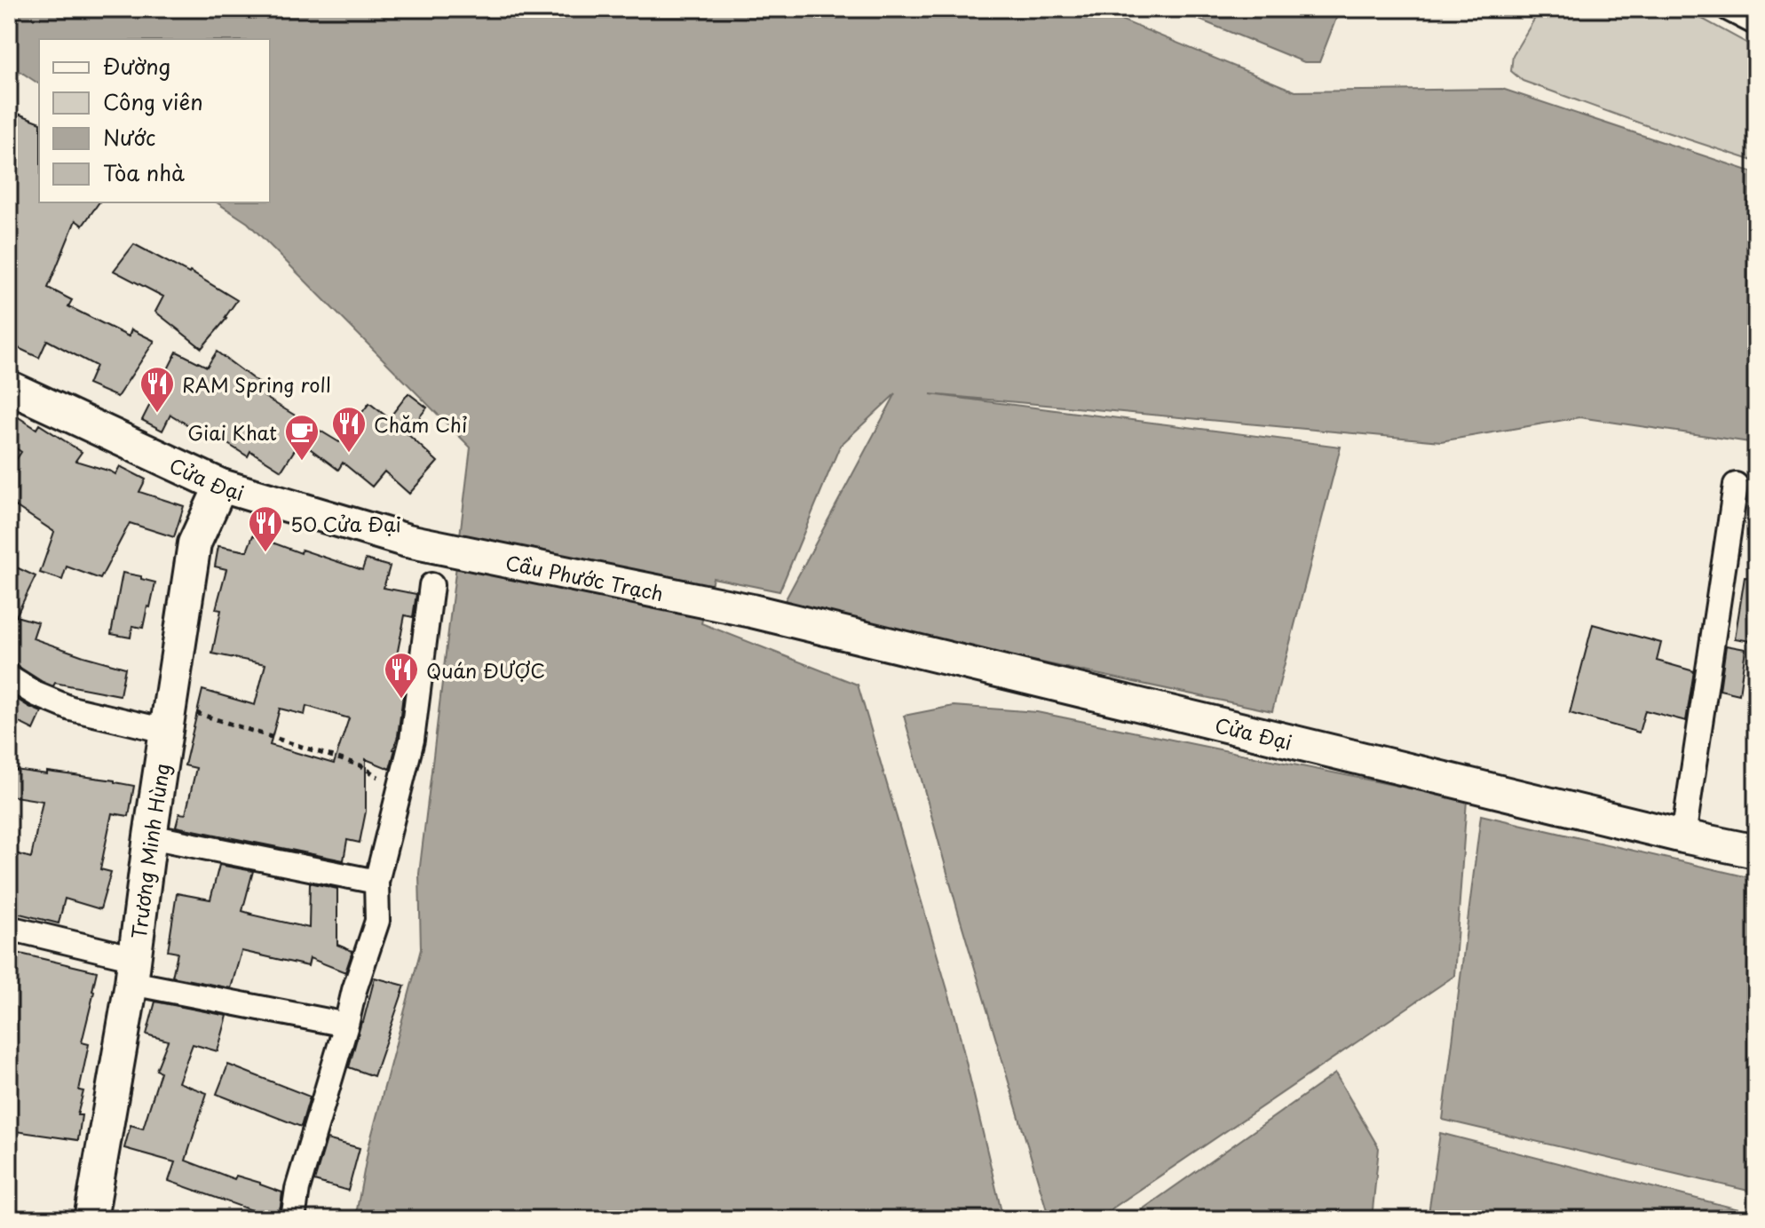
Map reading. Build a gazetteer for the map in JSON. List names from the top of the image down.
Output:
{
  "streets": {
    "street": ["Cửa Đại", "Cầu Phước Trạch", "Trương Minh Hùng"]
  },
  "crossings": [
    ["Cửa Đại", "Cầu Phước Trạch"],
    ["Cửa Đại", "Trương Minh Hùng"]
  ],
  "places": {
    "restaurant": [
      "RAM Spring roll",
      "Chăm Chỉ",
      "50 Cửa Đại",
      "Quán ĐƯỢC"
    ],
    "cafe": ["Giai Khat"]
  },
  "legend": [
    "Đường",
    "Công viên",
    "Nước",
    "Tòa nhà"
  ]
}
